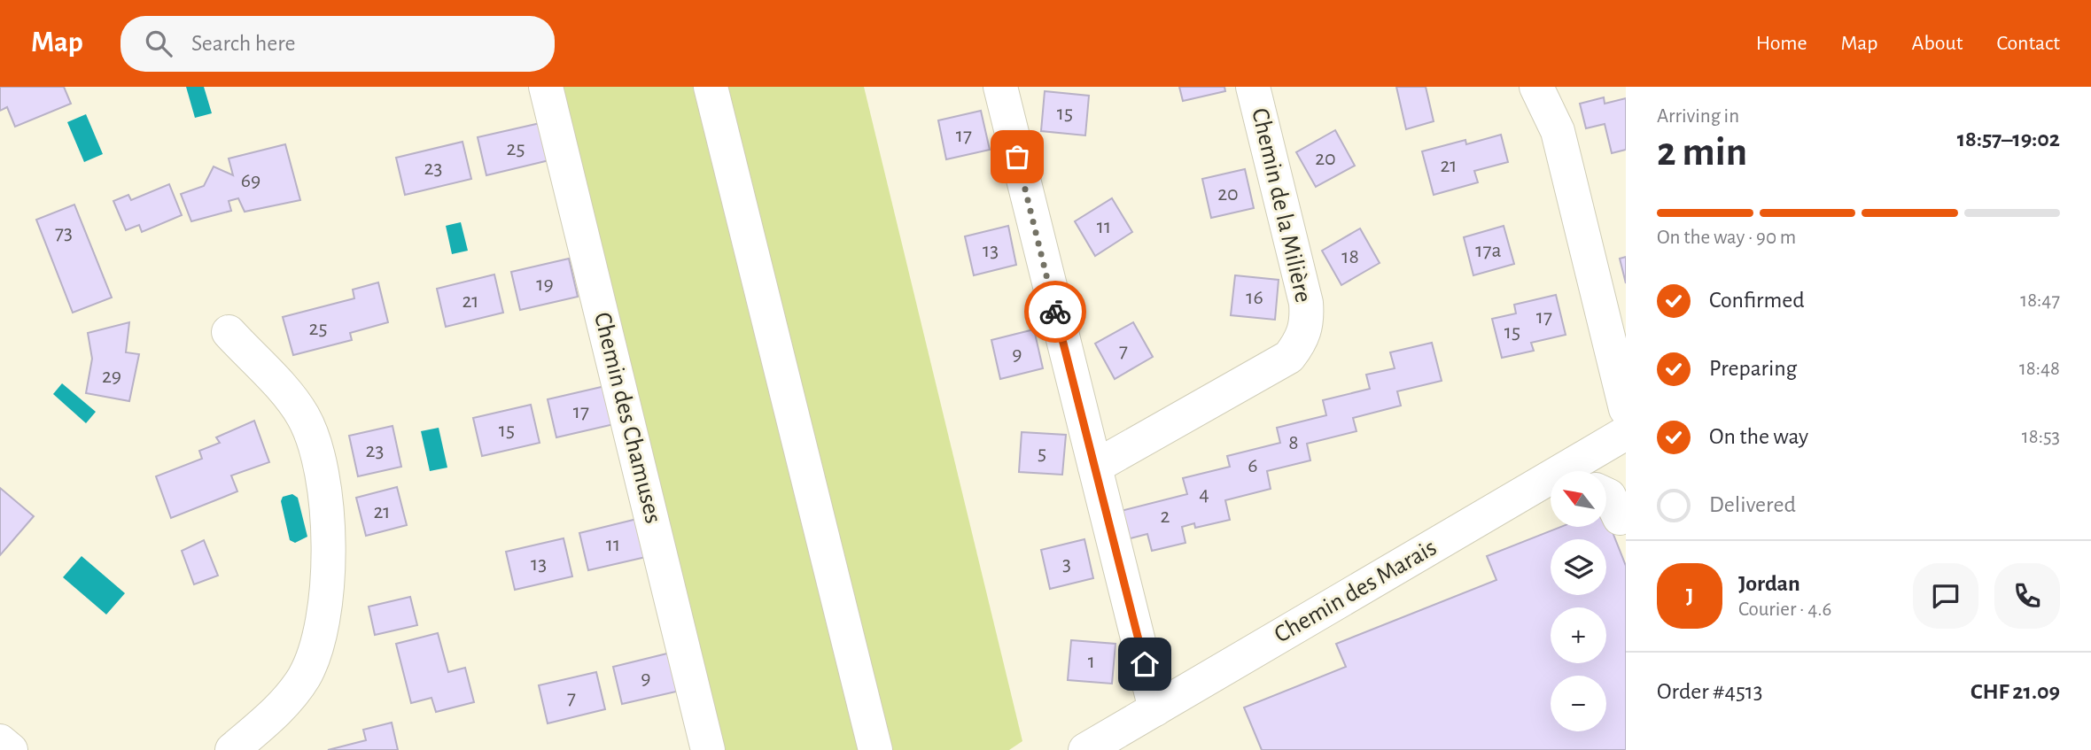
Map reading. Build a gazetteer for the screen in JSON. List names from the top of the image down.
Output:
{
  "streets": {
    "street": ["Chemin de la Milière", "Chemin des Chamuses", "Chemin des Marais"]
  },
  "house_numbers": [
    "15",
    "17",
    "25",
    "20",
    "21",
    "23",
    "69",
    "20",
    "11",
    "73",
    "13",
    "17a",
    "18",
    "19",
    "16",
    "21",
    "17",
    "25",
    "15",
    "7",
    "9",
    "29",
    "17",
    "15",
    "8",
    "23",
    "5",
    "6",
    "4",
    "21",
    "2",
    "11",
    "13",
    "3",
    "1",
    "9",
    "7"
  ],
  "north": "top left",
  "page": {
    "header": "Map",
    "search": "Search here",
    "nav": [
      "Home",
      "Map",
      "About",
      "Contact"
    ],
    "heading": ["2 min", "Arriving in", "18:57–19:02"],
    "panel": [
      "Jordan",
      "Courier · 4.6",
      "Order #4513",
      "CHF 21.09"
    ],
    "bar": "On the way · 90 m",
    "list": [
      ["Confirmed", "18:47"],
      ["Preparing", "18:48"],
      ["On the way", "18:53"],
      "Delivered"
    ],
    "map_buttons": ["+", "−"],
    "round": "J"
  }
}
